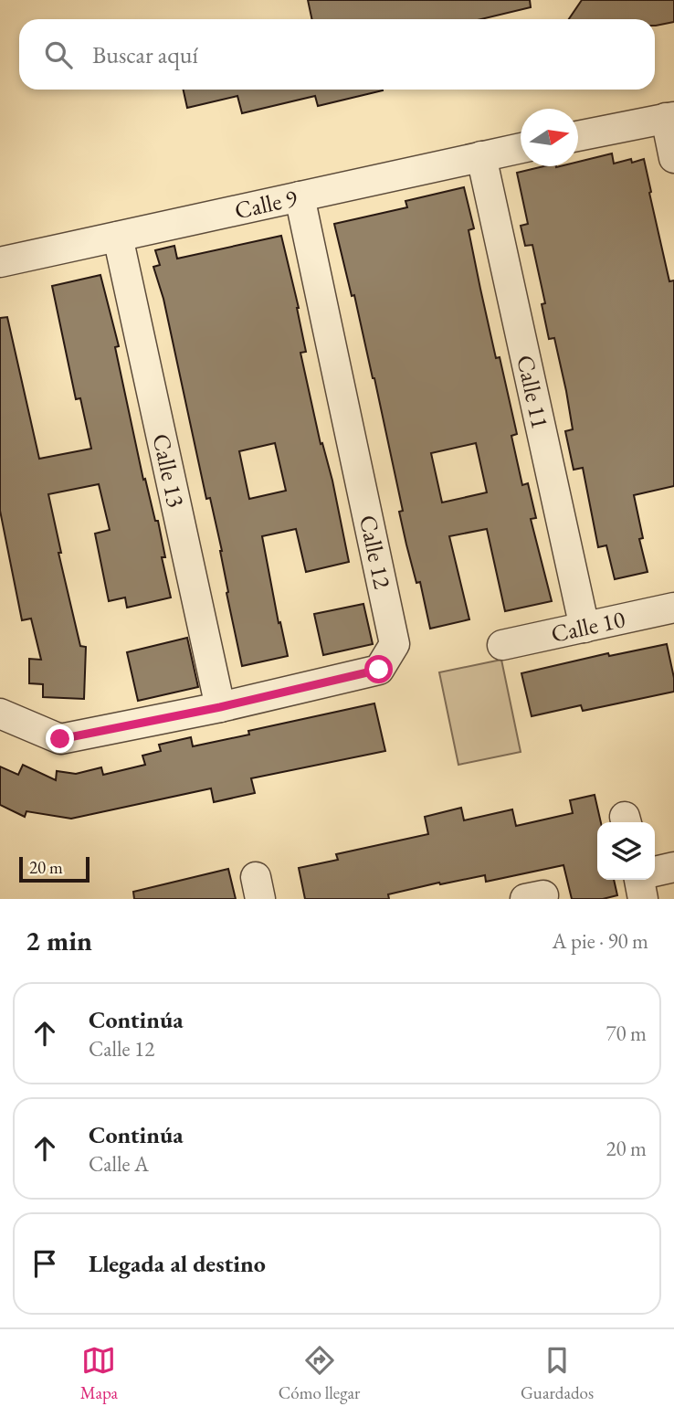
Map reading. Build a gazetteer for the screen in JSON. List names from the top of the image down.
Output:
{
  "streets": {
    "street": [
      "Calle 9",
      "Calle 11",
      "Calle 13",
      "Calle 12",
      "Calle 10"
    ]
  },
  "crossings": [
    ["Calle 9", "Calle 11"],
    ["Calle 9", "Calle 13"],
    ["Calle 9", "Calle 12"],
    ["Calle 11", "Calle 10"],
    ["Calle 13", "Calle 12"]
  ],
  "scale_bar": "20 m",
  "north": "right",
  "page": {
    "search": "Buscar aquí",
    "scale": "20 m",
    "heading": ["2 min", "A pie · 90 m"],
    "list": [
      ["Continúa", "Calle 12", "70 m"],
      ["Continúa", "Calle A", "20 m"],
      "Llegada al destino"
    ],
    "nav": ["Mapa", "Cómo llegar", "Guardados"]
  }
}
